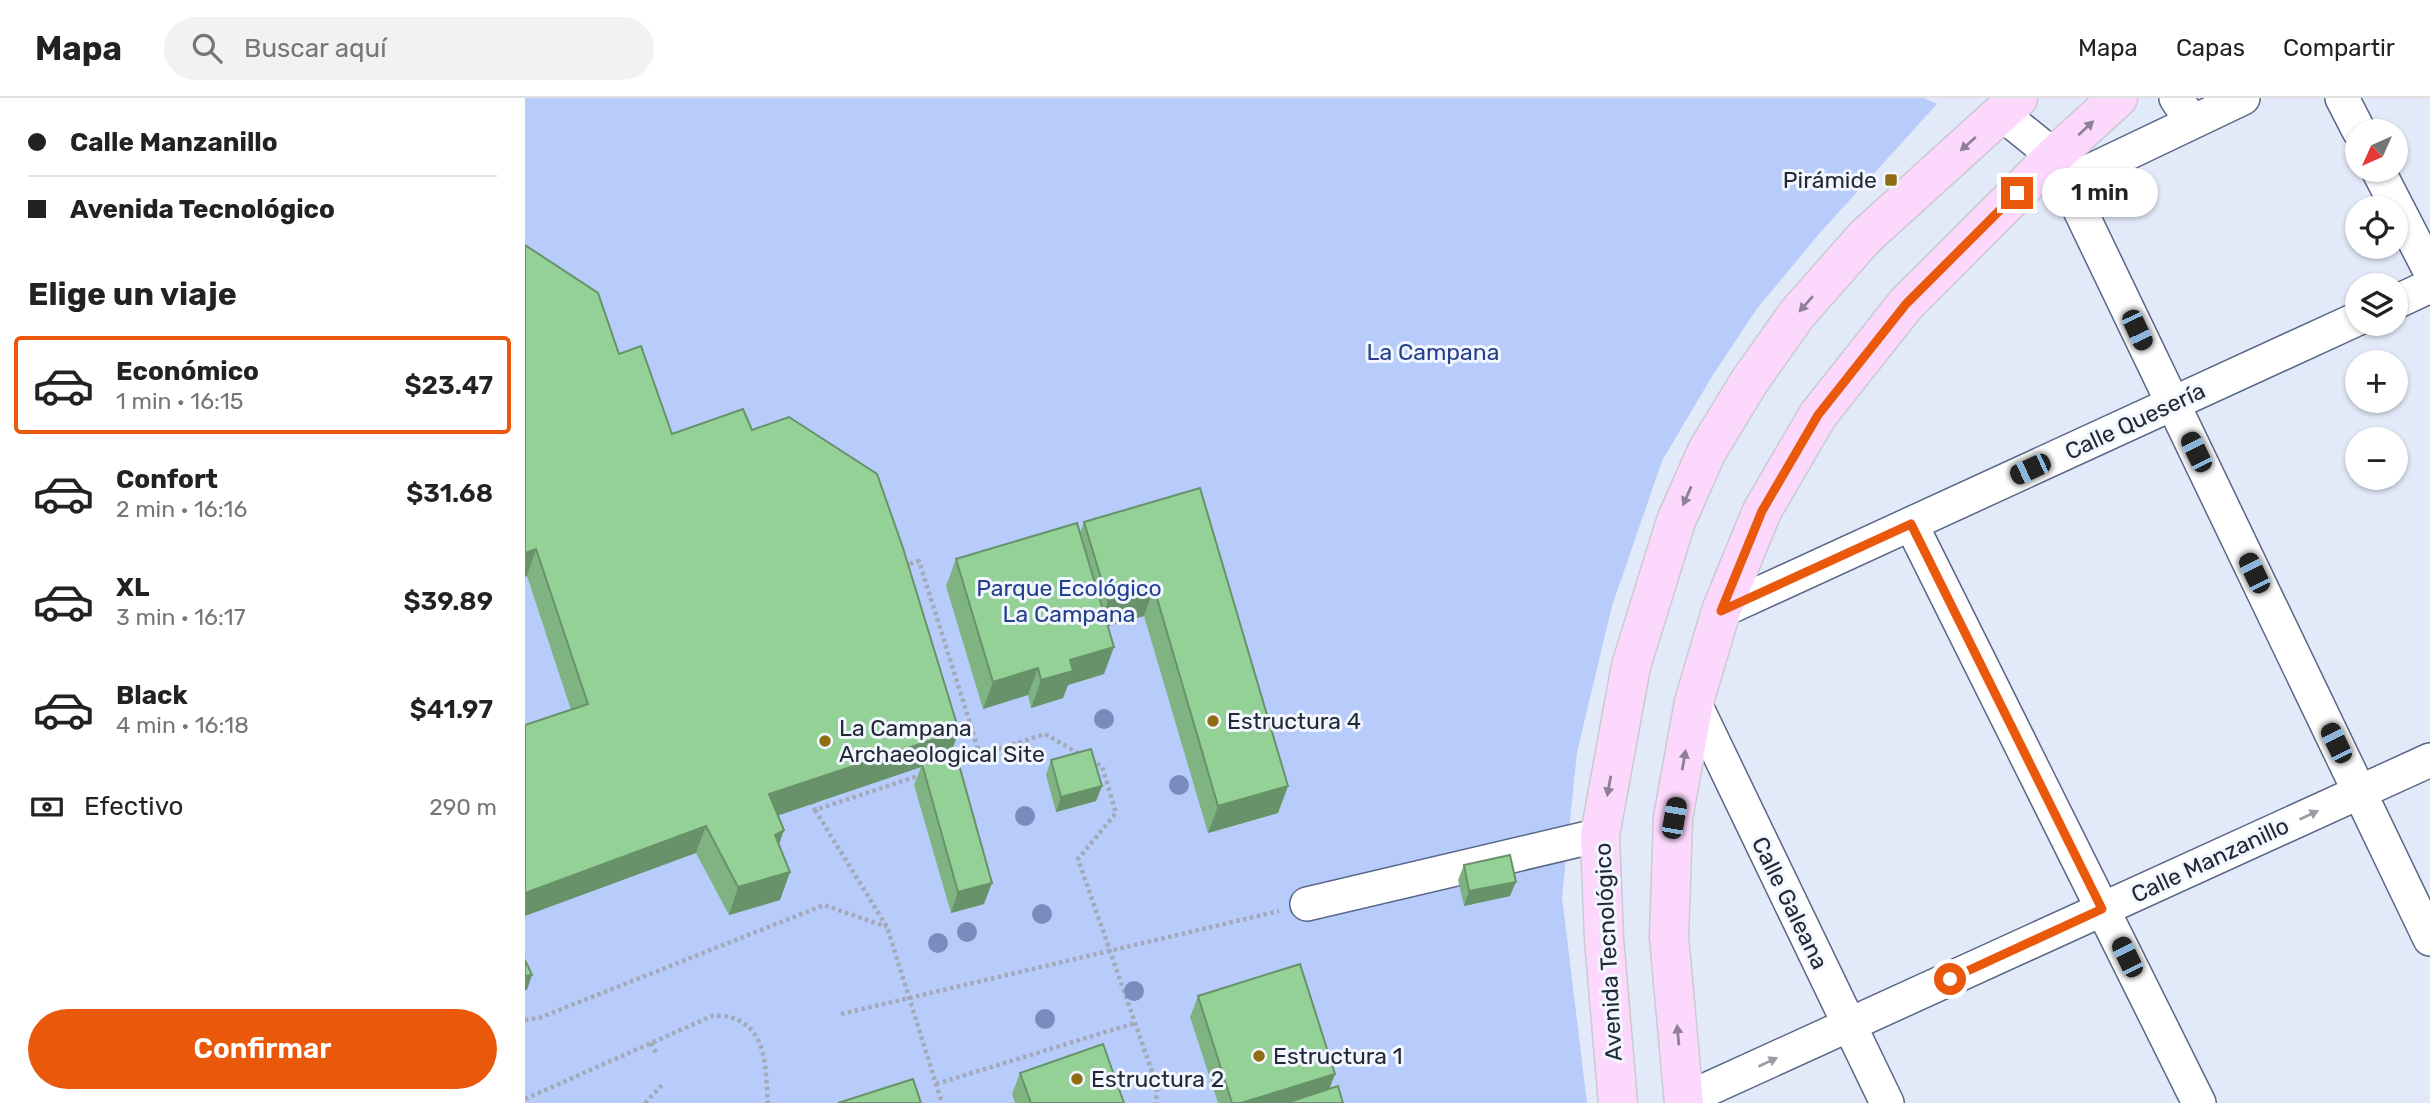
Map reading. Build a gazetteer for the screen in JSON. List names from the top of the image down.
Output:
{
  "streets": {
    "main road": ["Avenida Tecnológico"],
    "street": ["Calle Quesería", "Calle Manzanillo", "Calle Galeana"]
  },
  "crossings": [
    ["Calle Manzanillo", "Calle Galeana"]
  ],
  "one_way": ["Calle Manzanillo"],
  "parks": ["La Campana", "Parque Ecológico La Campana"],
  "places": {
    "transit": ["Pirámide"],
    "other": [
      "Estructura 4",
      "La Campana Archaeological Site",
      "Estructura 1",
      "Estructura 2"
    ]
  },
  "north": "bottom left",
  "page": {
    "header": "Mapa",
    "search": "Buscar aquí",
    "nav": ["Mapa", "Capas", "Compartir"],
    "banner": ["Calle Manzanillo", "Avenida Tecnológico"],
    "map_buttons": ["+", "−"],
    "bubble": "1 min",
    "heading": "Elige un viaje",
    "list": [
      {
        "name": "Económico",
        "note": "1 min · 16:15",
        "value": "$23.47"
      },
      {
        "name": "Confort",
        "note": "2 min · 16:16",
        "value": "$31.68"
      },
      {
        "name": "XL",
        "note": "3 min · 16:17",
        "value": "$39.89"
      },
      {
        "name": "Black",
        "note": "4 min · 16:18",
        "value": "$41.97"
      }
    ],
    "pay": ["Efectivo", "290 m"],
    "buttons": "Confirmar"
  }
}
